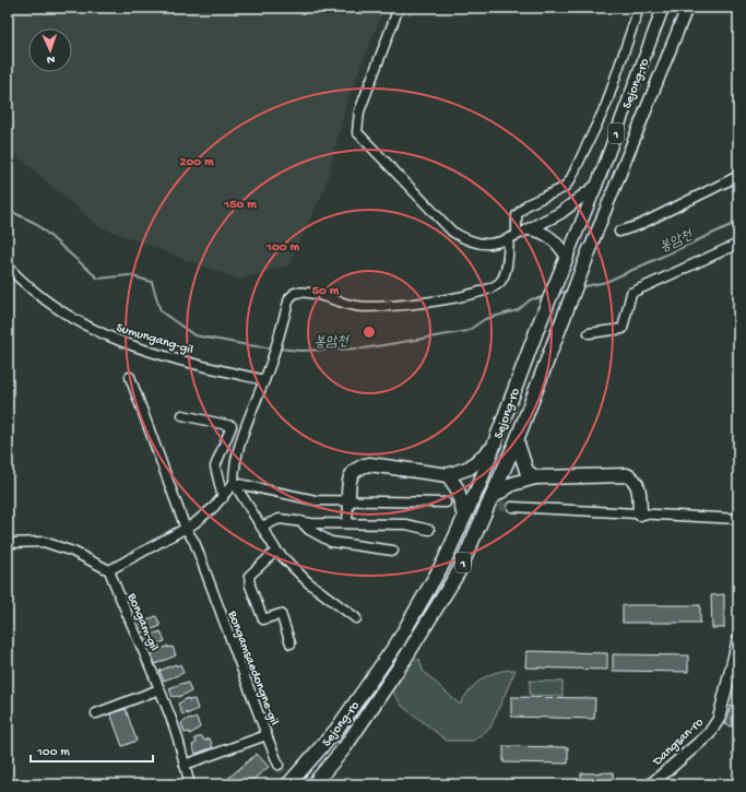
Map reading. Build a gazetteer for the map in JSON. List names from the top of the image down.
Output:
{
  "streets": {
    "highway": ["Sejong-ro", "1"],
    "main road": ["Dangsan-ro"],
    "street": ["Sumungang-gil", "Bongam-gil", "Bongamsaedongne-gil"]
  },
  "crossings": [
    ["Bongam-gil", "Bongamsaedongne-gil"]
  ],
  "water": ["봉암천"],
  "scale_bar": "100 m",
  "north": "bottom",
  "rings": [
    "200 m",
    "150 m",
    "100 m",
    "50 m"
  ]
}
